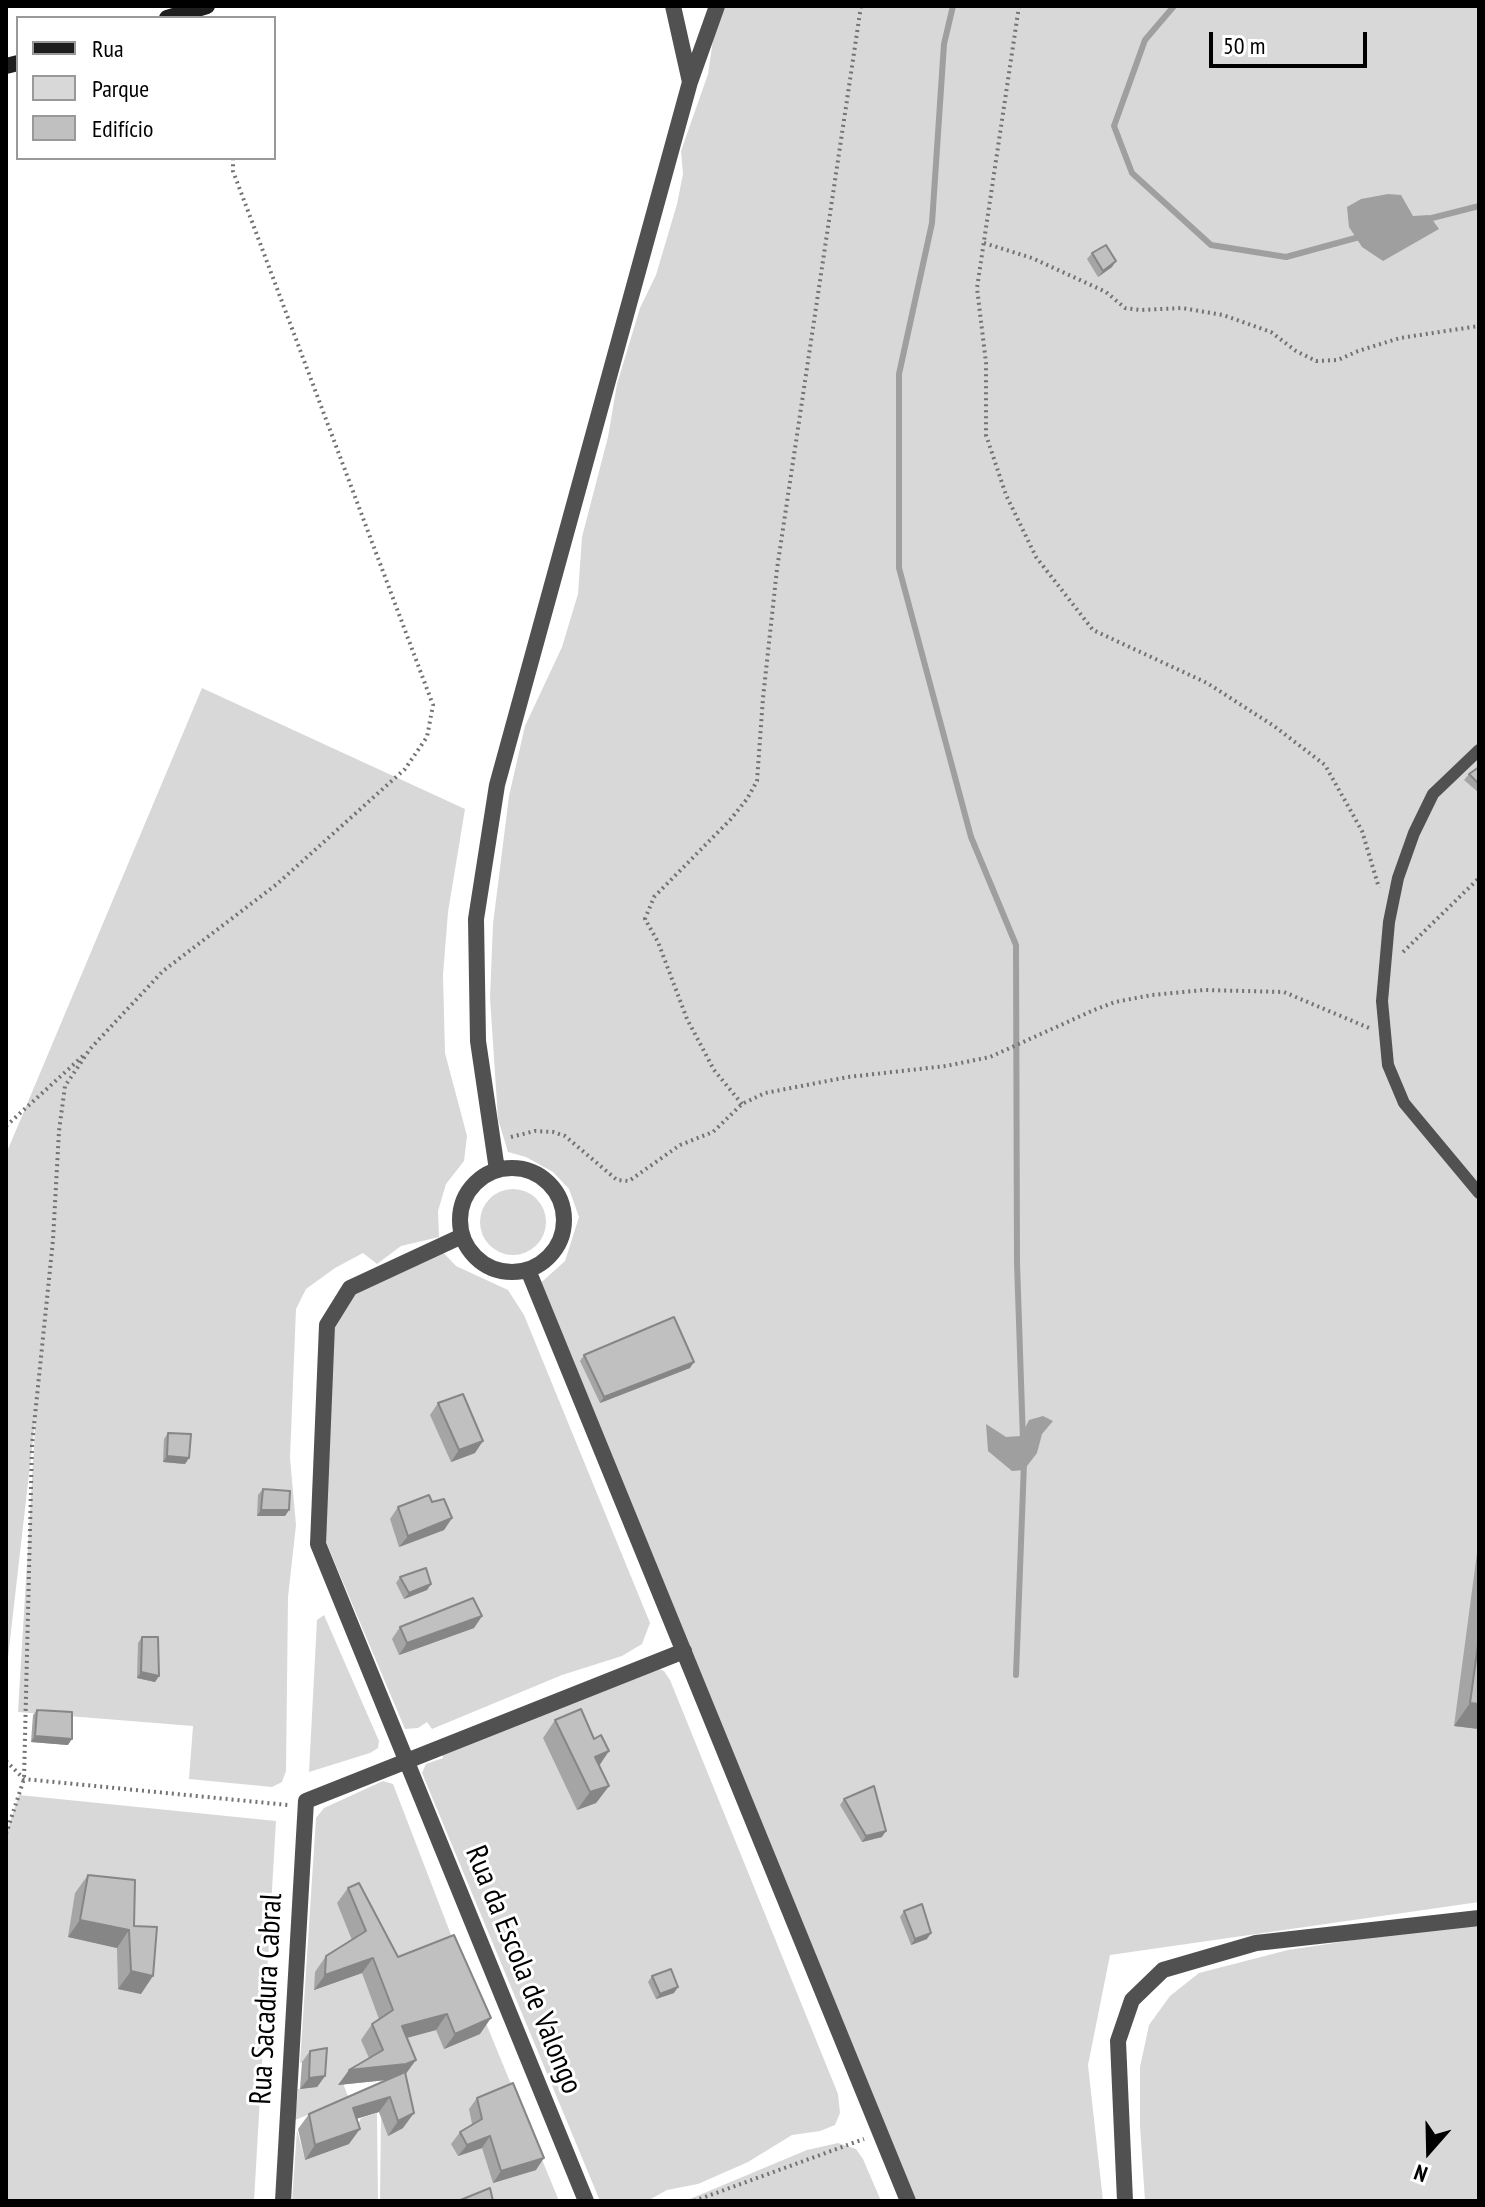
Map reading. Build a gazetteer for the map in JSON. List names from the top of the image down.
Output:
{
  "streets": {
    "street": ["Rua da Escola de Valongo", "Rua Sacadura Cabral"]
  },
  "legend": ["Rua", "Parque", "Edifício"],
  "scale_bar": "50 m",
  "north": "bottom"
}
